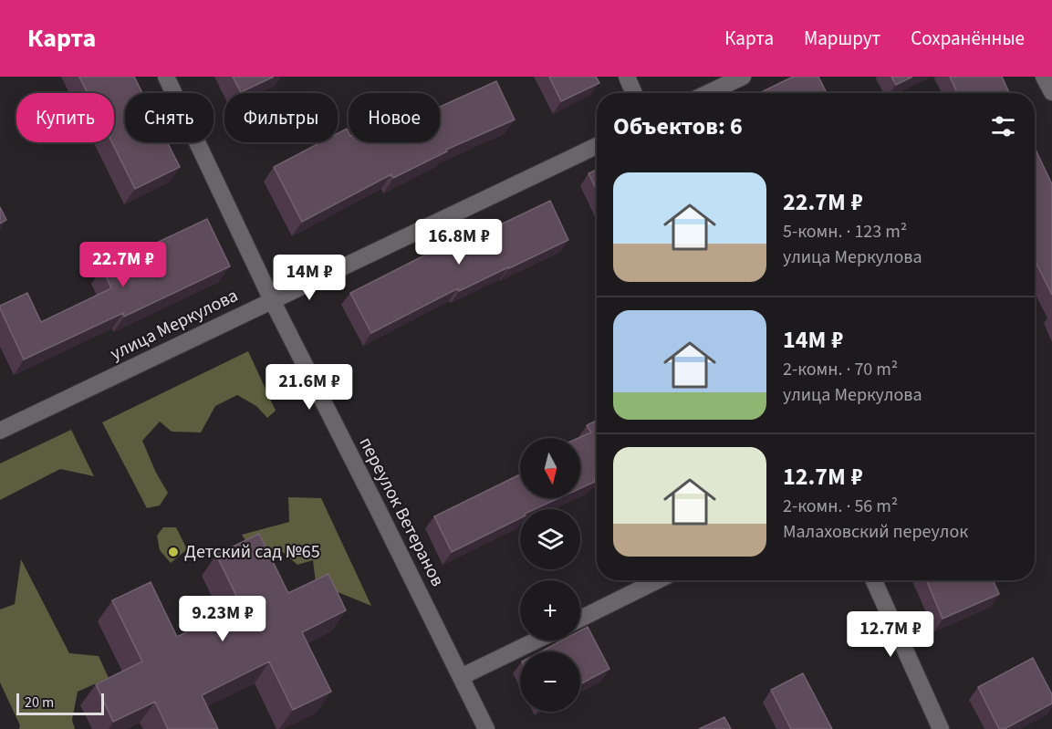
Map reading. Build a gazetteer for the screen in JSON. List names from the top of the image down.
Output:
{
  "streets": {
    "street": ["улица Меркулова", "переулок Ветеранов"]
  },
  "crossings": [
    ["улица Меркулова", "переулок Ветеранов"]
  ],
  "places": ["Детский сад №65"],
  "scale_bar": "20 m",
  "north": "bottom",
  "page": {
    "header": "Карта",
    "nav": ["Карта", "Маршрут", "Сохранённые"],
    "chip": [
      "Купить",
      "Снять",
      "Фильтры",
      "Новое"
    ],
    "heading": "Объектов: 6",
    "list": [
      {
        "name": "22.7M ₽",
        "note": "5-комн. · 123 m² · улица Меркулова"
      },
      {
        "name": "14M ₽",
        "note": "2-комн. · 70 m² · улица Меркулова"
      },
      {
        "name": "12.7M ₽",
        "note": "2-комн. · 56 m² · Малаховский переулок"
      }
    ],
    "price": [
      "16.8M ₽",
      "22.7M ₽",
      "14M ₽",
      "21.6M ₽",
      "9.23M ₽",
      "12.7M ₽"
    ],
    "map_buttons": ["+", "−"],
    "scale": "20 m"
  }
}
